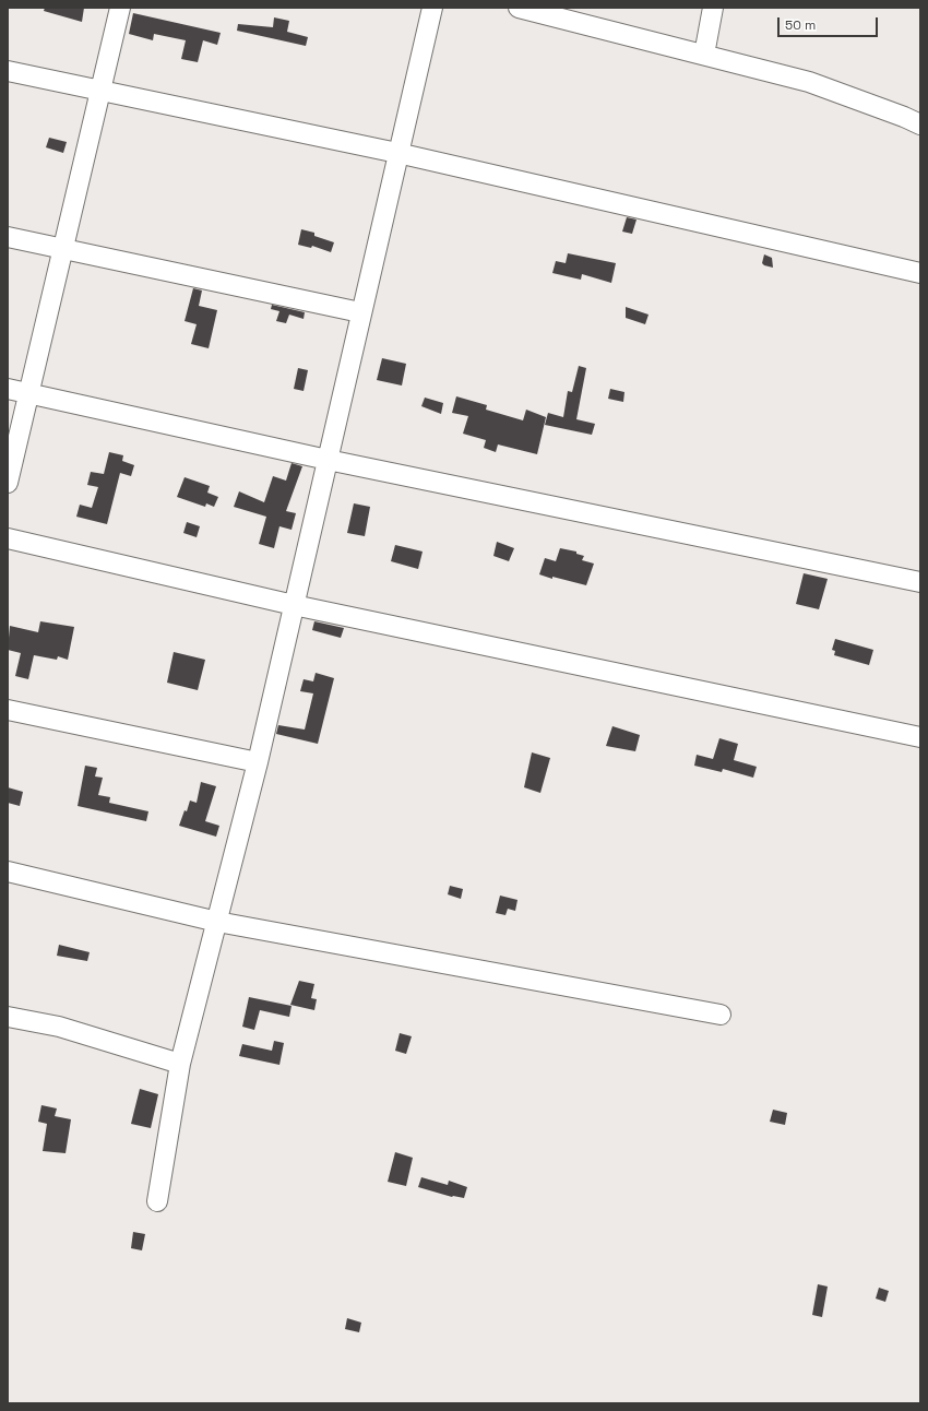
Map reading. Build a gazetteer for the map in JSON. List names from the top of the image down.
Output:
{
  "scale_bar": "50 m"
}
